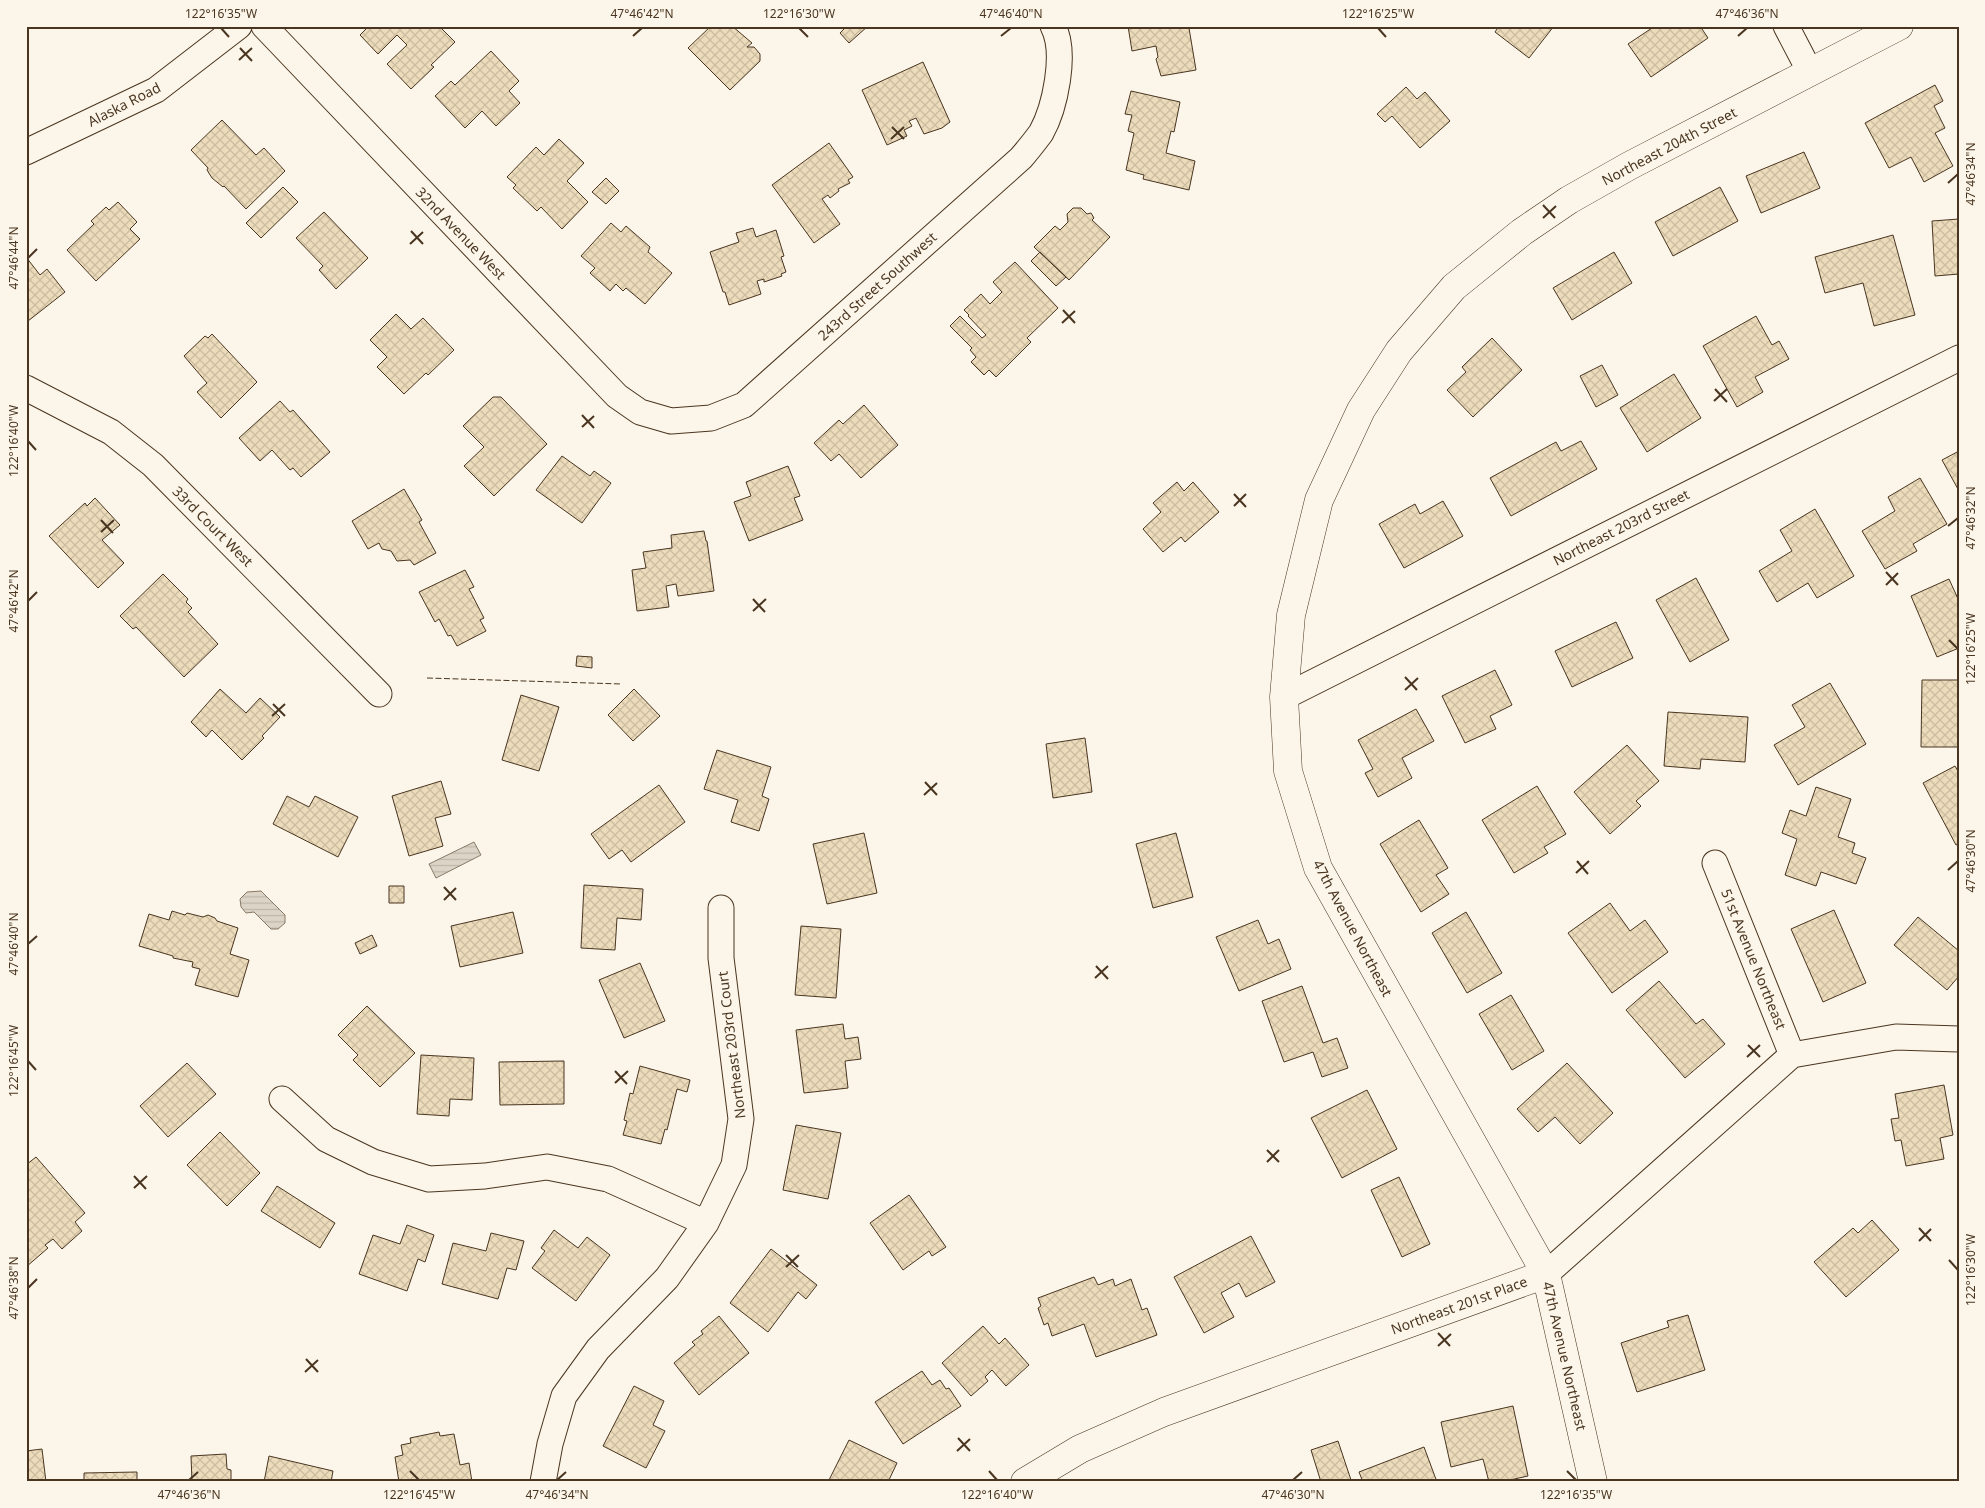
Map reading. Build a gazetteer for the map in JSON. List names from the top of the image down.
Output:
{
  "streets": {
    "street": [
      "Alaska Road",
      "Northeast 204th Street",
      "32nd Avenue West",
      "243rd Street Southwest",
      "33rd Court West",
      "Northeast 203rd Street",
      "47th Avenue Northeast",
      "51st Avenue Northeast",
      "Northeast 203rd Court",
      "Northeast 201st Place"
    ]
  },
  "crossings": [
    ["Northeast 204th Street", "47th Avenue Northeast"],
    ["32nd Avenue West", "243rd Street Southwest"],
    ["Northeast 203rd Street", "47th Avenue Northeast"],
    ["47th Avenue Northeast", "Northeast 201st Place"],
    ["51st Avenue Northeast", "Northeast 201st Place"]
  ],
  "coordinates": [
    "122°16'35\"W",
    "47°46'42\"N",
    "122°16'30\"W",
    "47°46'40\"N",
    "122°16'25\"W",
    "47°46'36\"N",
    "47°46'34\"N",
    "47°46'44\"N",
    "122°16'40\"W",
    "47°46'32\"N",
    "47°46'30\"N",
    "122°16'45\"W",
    "47°46'38\"N"
  ]
}
